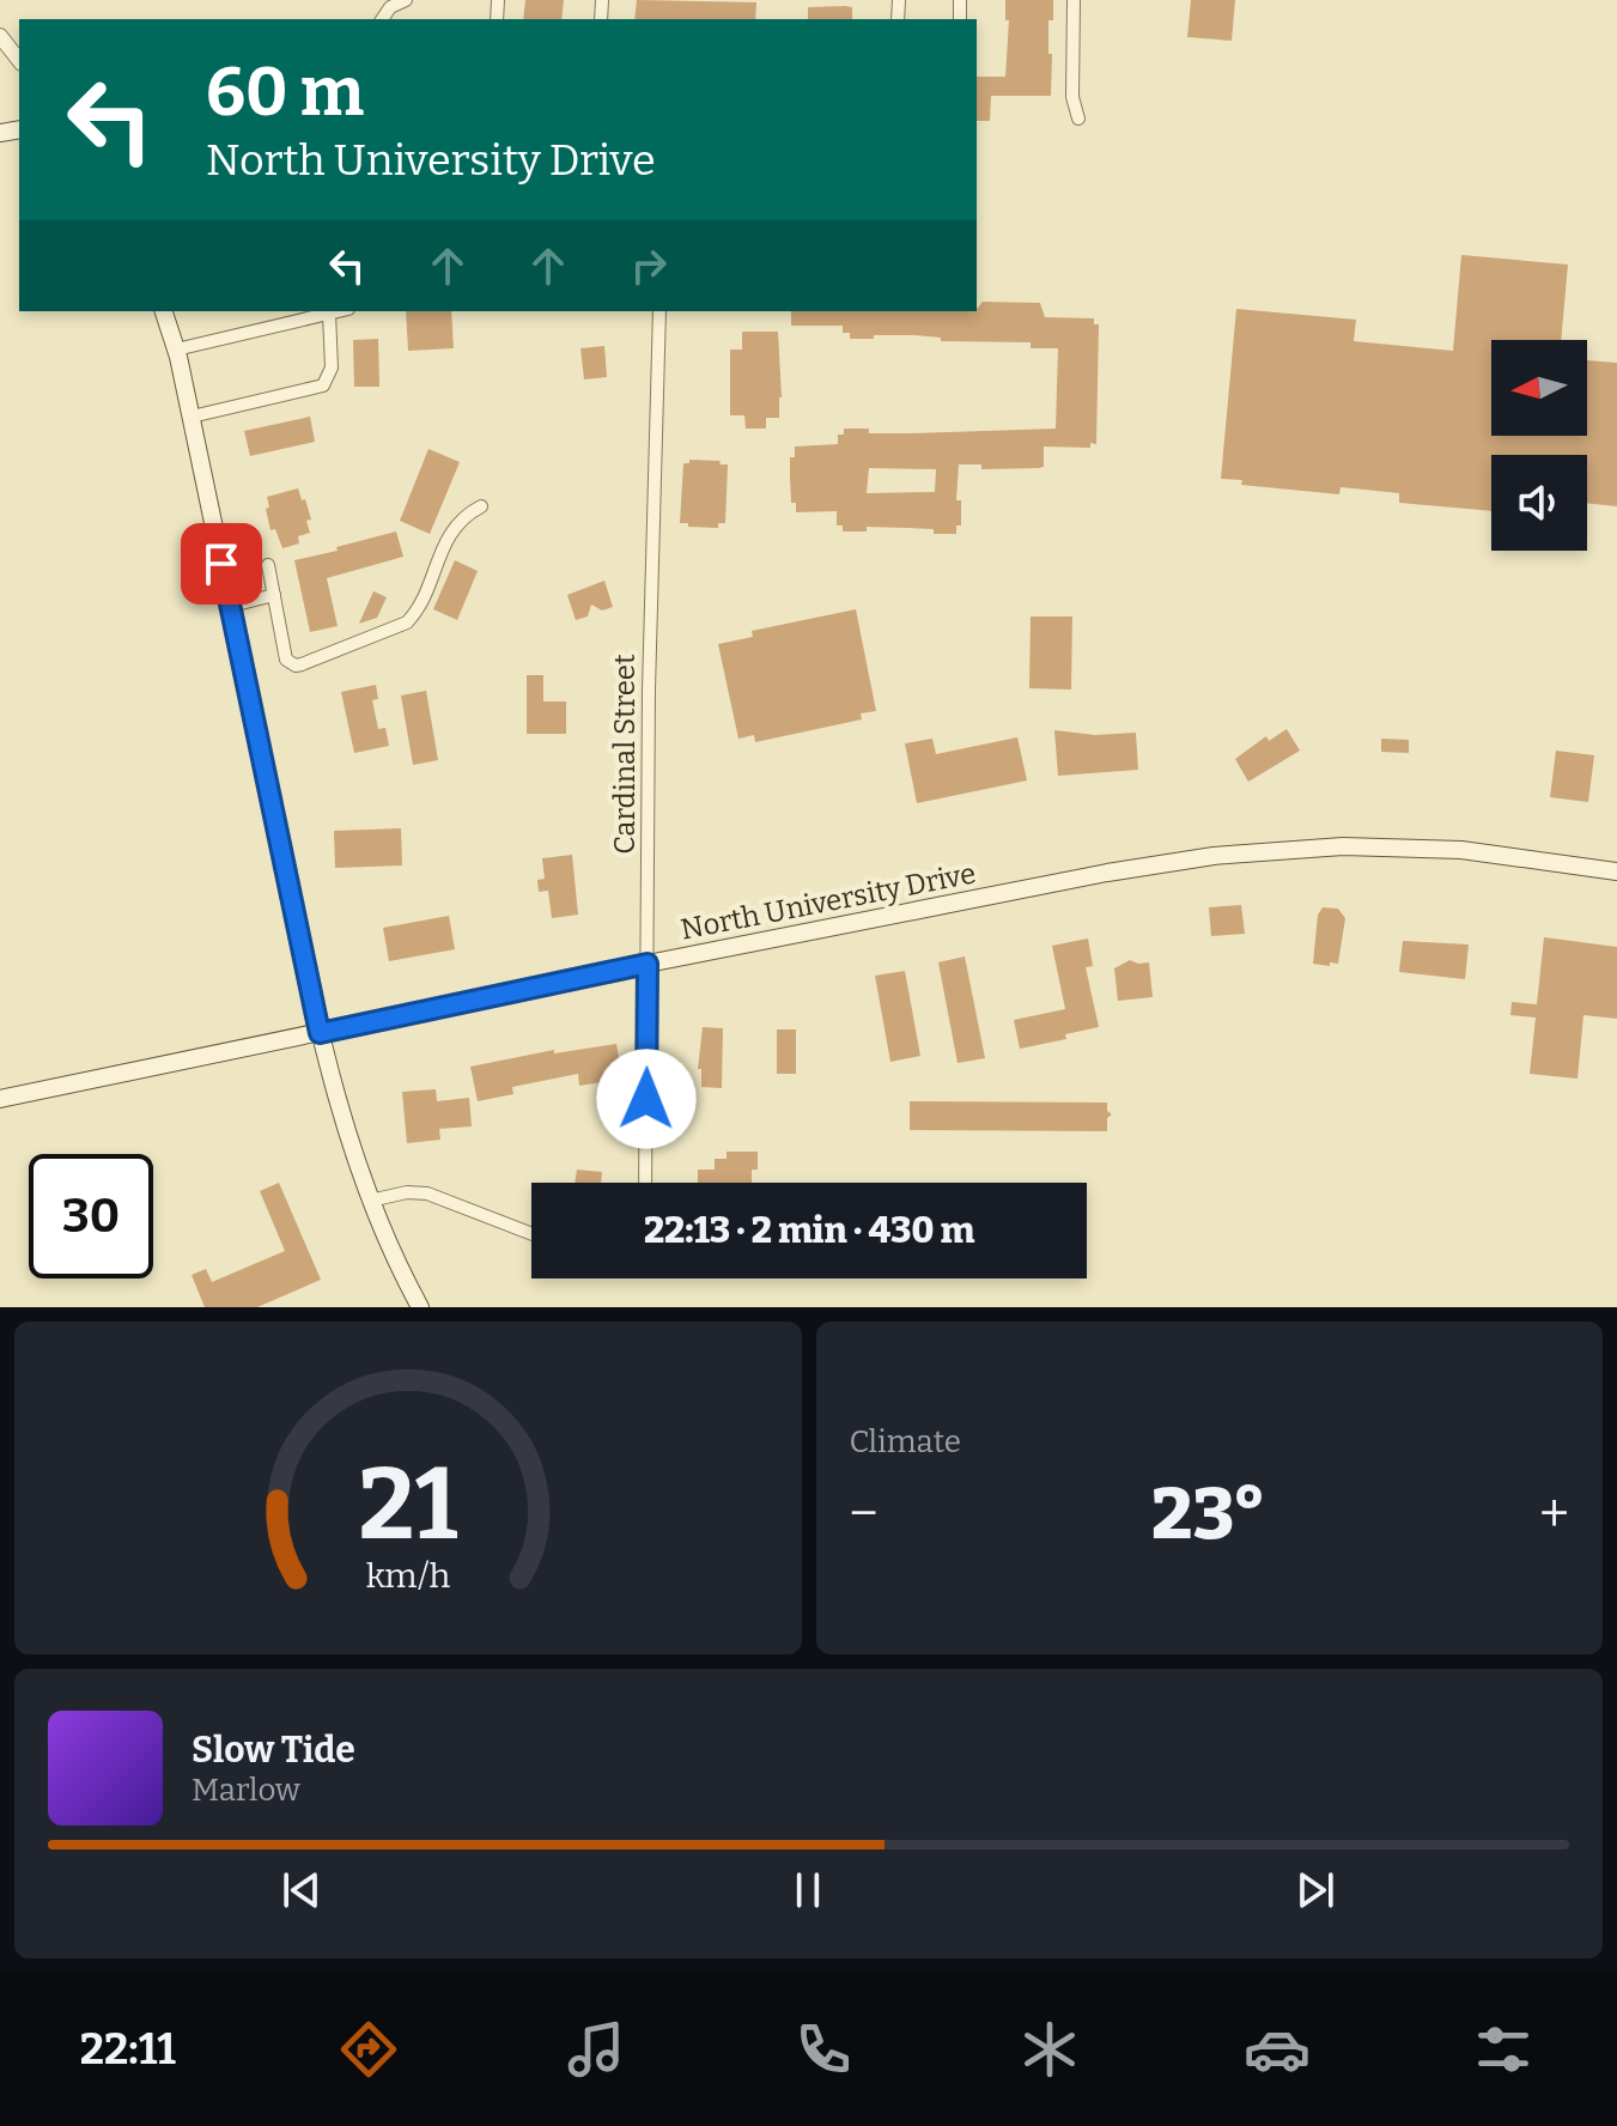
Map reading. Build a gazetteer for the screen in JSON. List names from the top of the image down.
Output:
{
  "streets": {
    "main road": ["North University Drive"],
    "street": ["Cardinal Street"]
  },
  "crossings": [
    ["Cardinal Street", "North University Drive"]
  ],
  "north": "left",
  "page": {
    "turn": ["60 m", "North University Drive"],
    "limit": "30",
    "trip": "22:13 · 2 min · 430 m",
    "tile": "Climate",
    "heat": ["−", "23°", "+"],
    "song": ["Slow Tide", "Marlow"],
    "tabs": "22:11",
    "gauge": ["21", "km/h"]
  }
}
